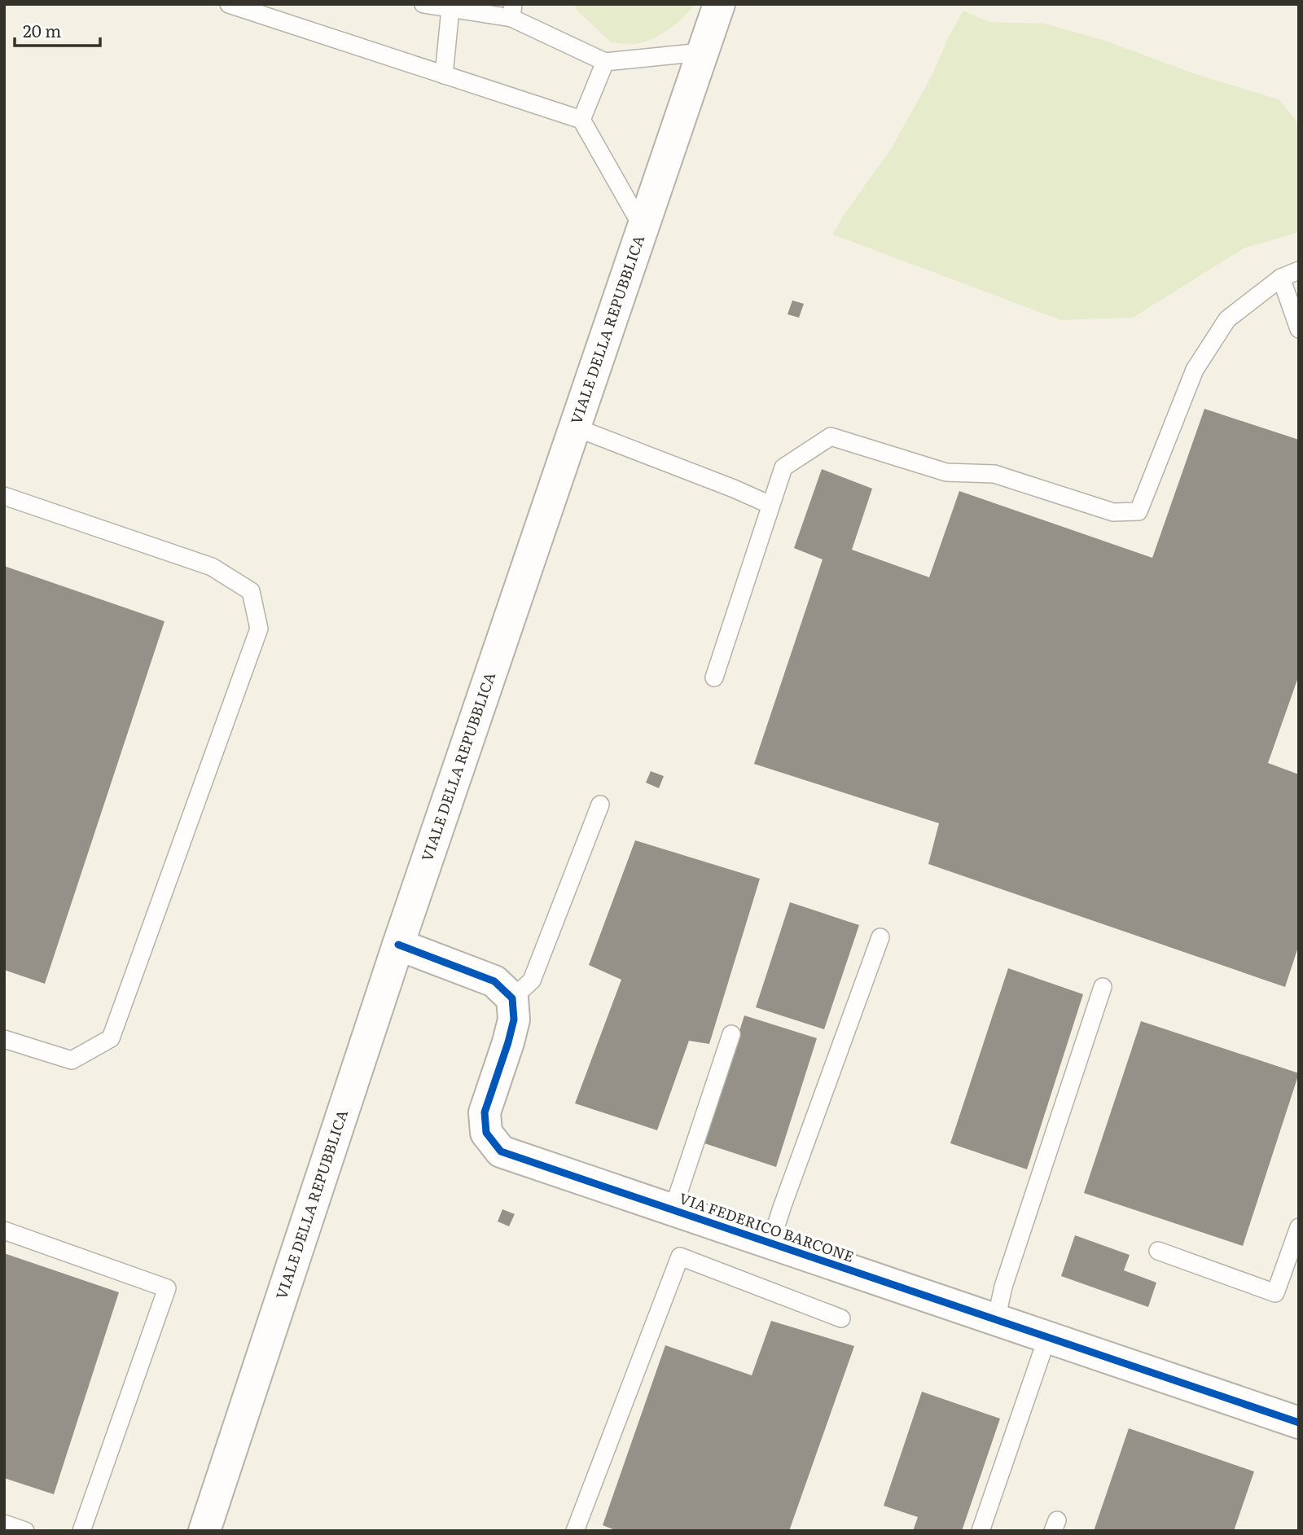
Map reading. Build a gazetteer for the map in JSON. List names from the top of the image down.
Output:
{
  "streets": {
    "main road": ["VIALE DELLA REPUBBLICA", "VIA FEDERICO BARCONE"]
  },
  "scale_bar": "20 m"
}
